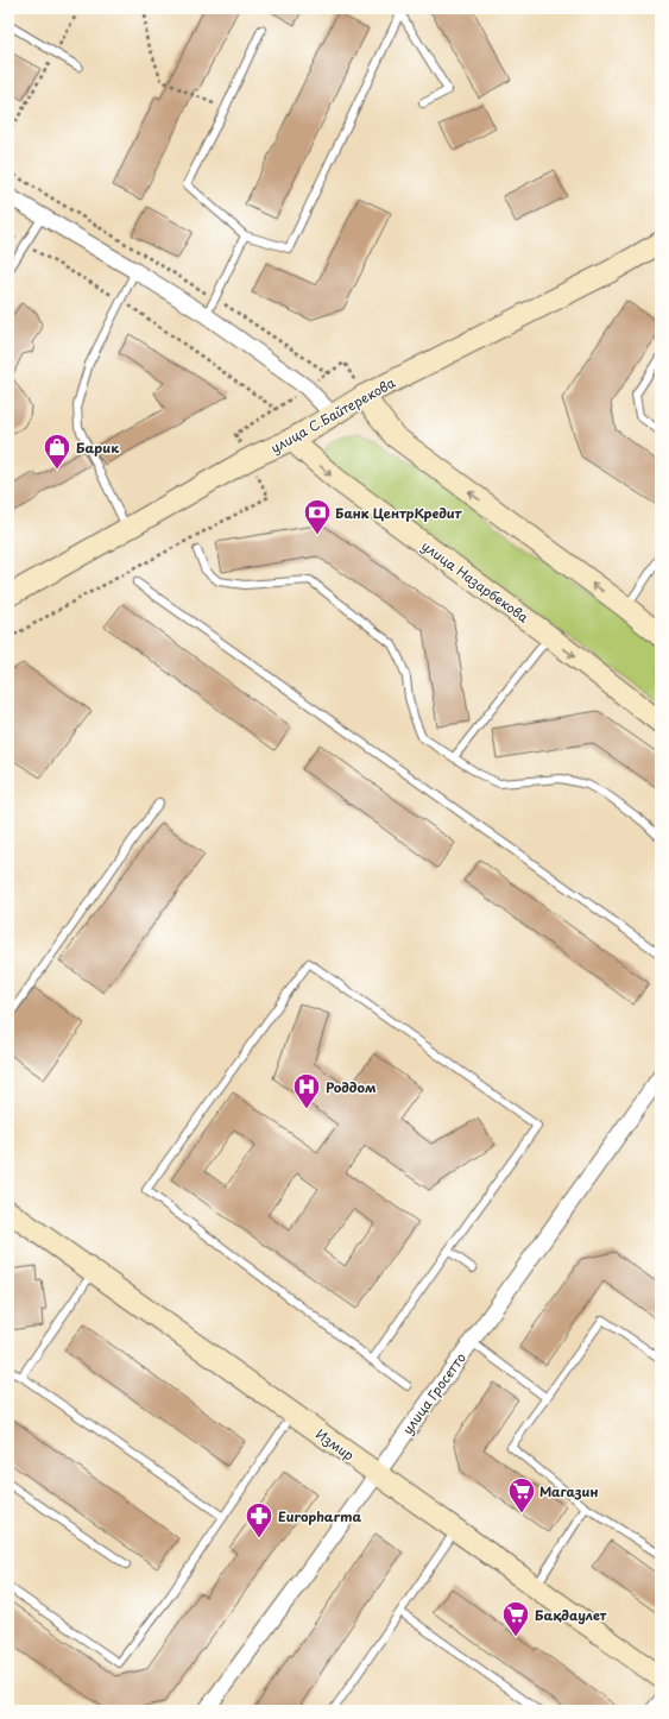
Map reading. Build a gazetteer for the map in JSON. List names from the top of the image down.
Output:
{
  "streets": {
    "street": [
      "улица С.Байтерекова",
      "улица Назарбекова",
      "улица Гросетто",
      "Измир"
    ]
  },
  "crossings": [
    ["улица С.Байтерекова", "улица Назарбекова"],
    ["улица Гросетто", "Измир"]
  ],
  "places": {
    "shop": ["Барик"],
    "bank": ["Банк ЦентрКредит"],
    "hospital": ["Роддом"],
    "supermarket": ["Магазин", "Бақдаулет"],
    "pharmacy": ["Europharma"]
  }
}
